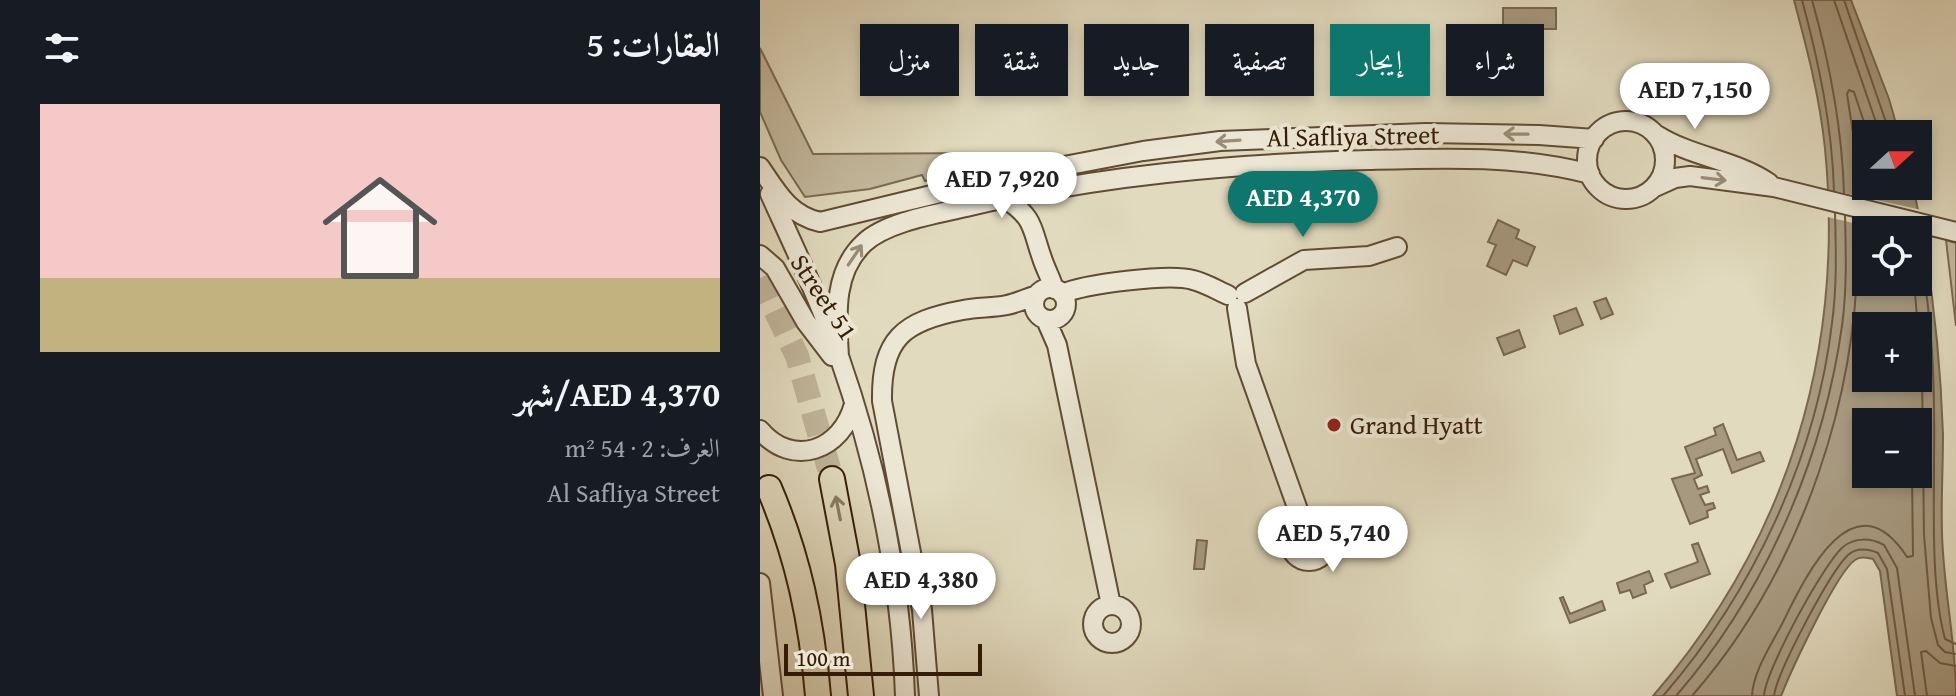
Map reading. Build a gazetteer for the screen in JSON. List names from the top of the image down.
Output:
{
  "streets": {
    "street": ["Al Safliya Street", "Street 51"]
  },
  "crossings": [
    ["Al Safliya Street", "Street 51"]
  ],
  "places": ["Grand Hyatt"],
  "scale_bar": "100 m",
  "north": "right",
  "page": {
    "heading": "العقارات: 5",
    "chip": [
      "شراء",
      "إيجار",
      "تصفية",
      "جديد",
      "شقة",
      "منزل"
    ],
    "price": [
      "AED 7,150",
      "AED 7,920",
      "AED 4,370",
      "AED 5,740",
      "AED 4,380"
    ],
    "list": [
      {
        "name": "AED 4,370/شهر",
        "note": "الغرف: 2 · 54 m² · Al Safliya Street"
      }
    ],
    "map_buttons": ["+", "−"],
    "scale": "100 m"
  }
}
